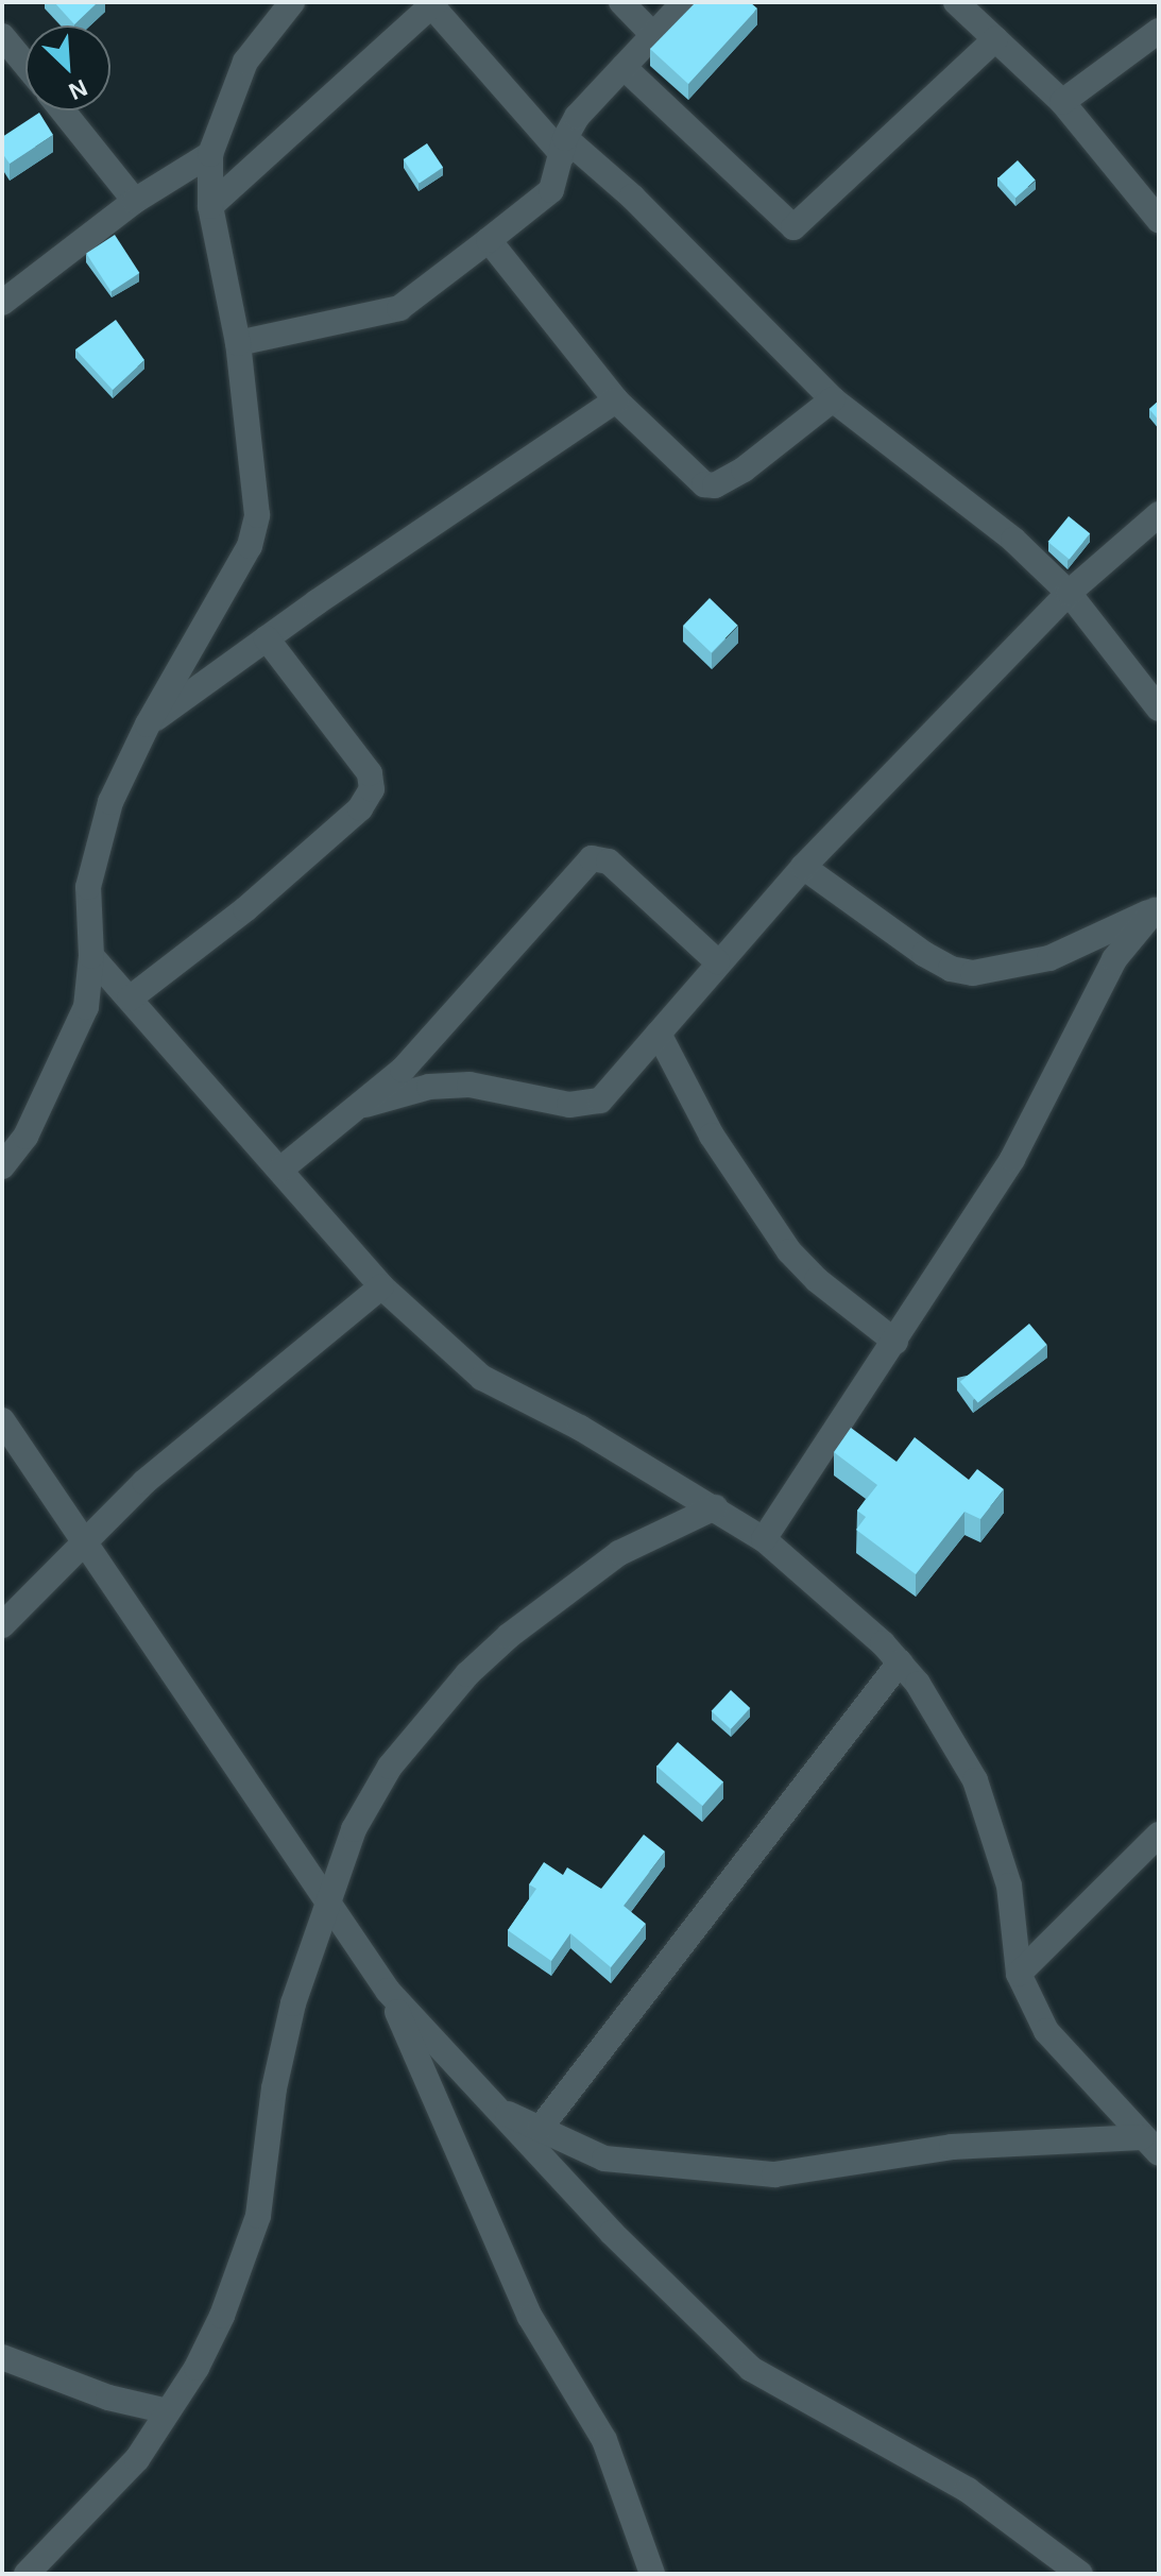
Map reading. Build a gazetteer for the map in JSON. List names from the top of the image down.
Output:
{
  "north": "bottom right"
}
